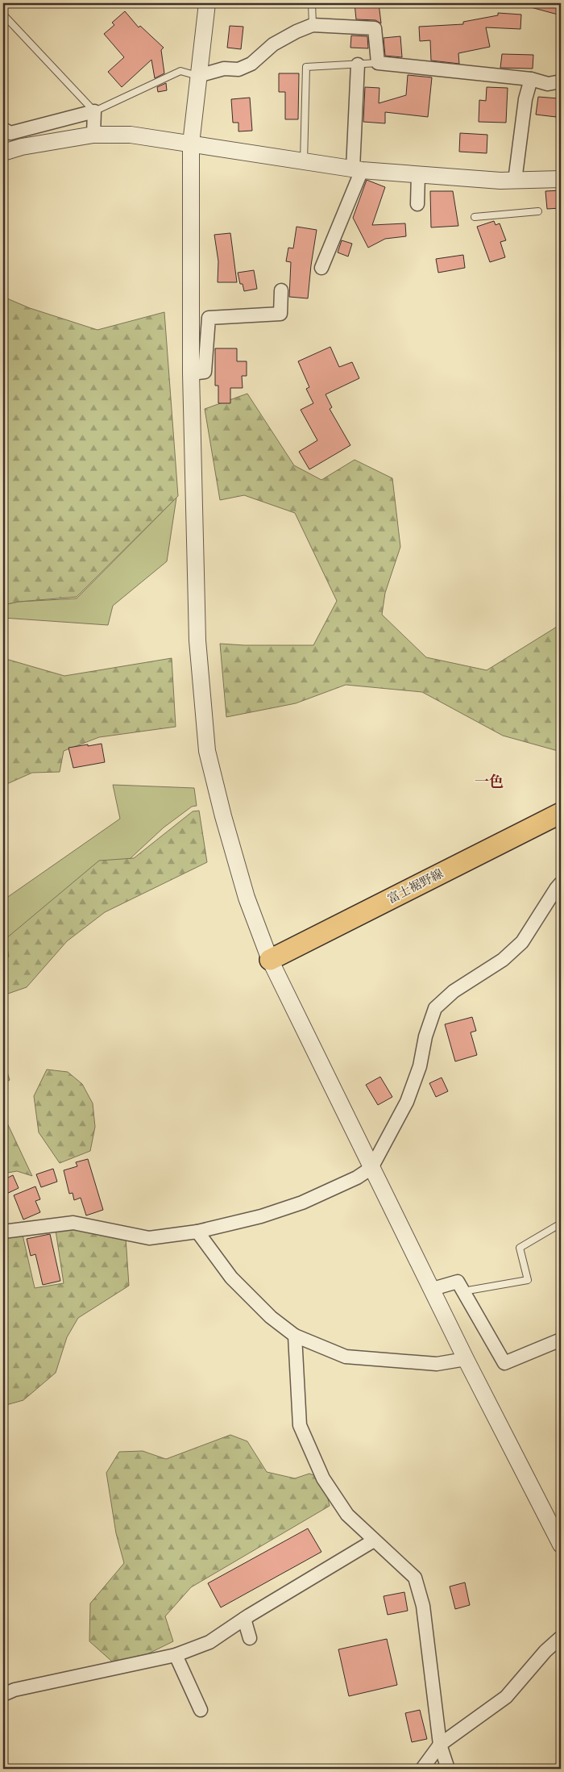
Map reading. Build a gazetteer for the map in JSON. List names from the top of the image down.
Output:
{
  "streets": {
    "main road": ["富士裾野線"]
  },
  "districts": ["一色"]
}
